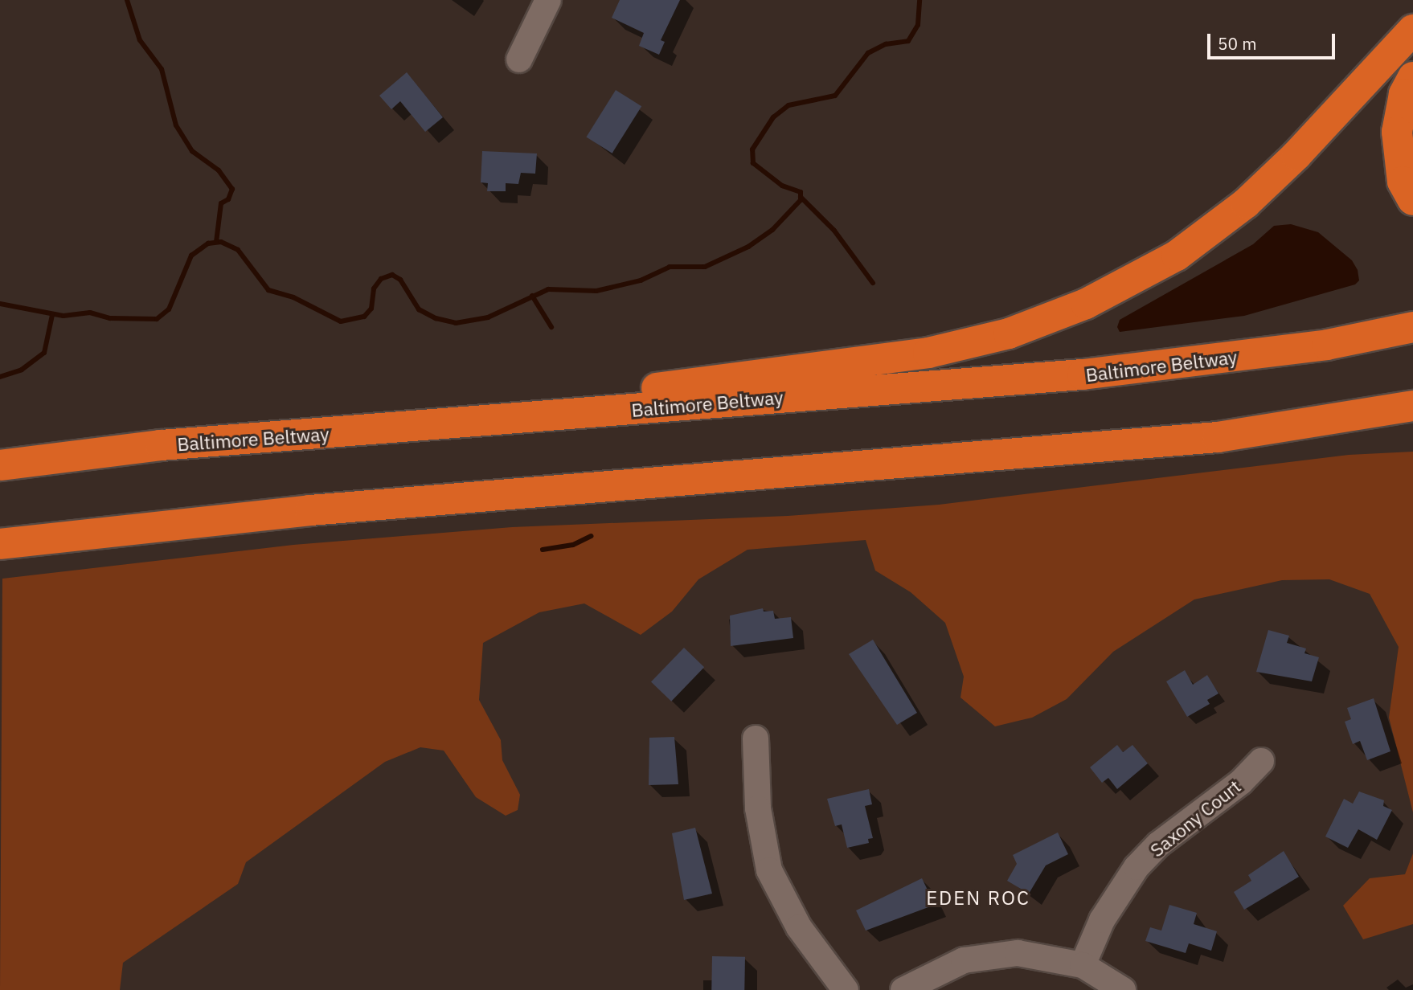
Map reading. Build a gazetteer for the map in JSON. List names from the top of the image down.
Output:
{
  "streets": {
    "highway": ["Baltimore Beltway"],
    "street": ["Saxony Court"]
  },
  "districts": ["EDEN ROC"],
  "scale_bar": "50 m"
}
